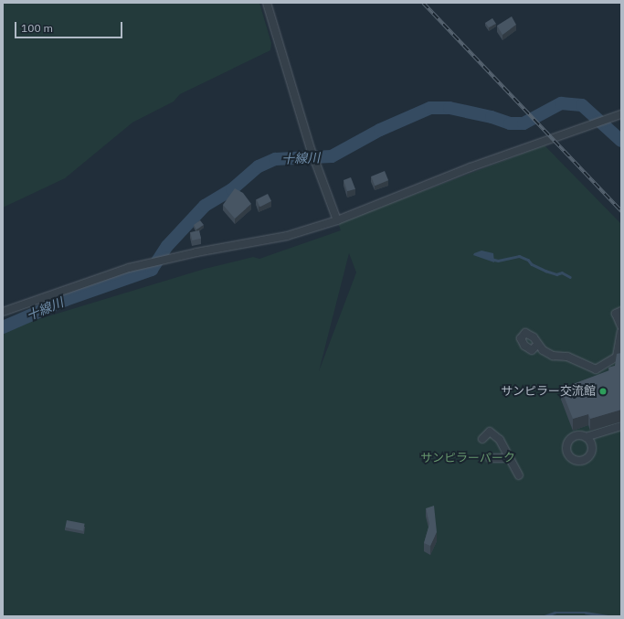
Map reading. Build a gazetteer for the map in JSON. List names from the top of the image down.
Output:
{
  "water": ["十線川"],
  "parks": ["サンピラーパーク"],
  "places": ["サンピラー交流館"],
  "scale_bar": "100 m"
}
